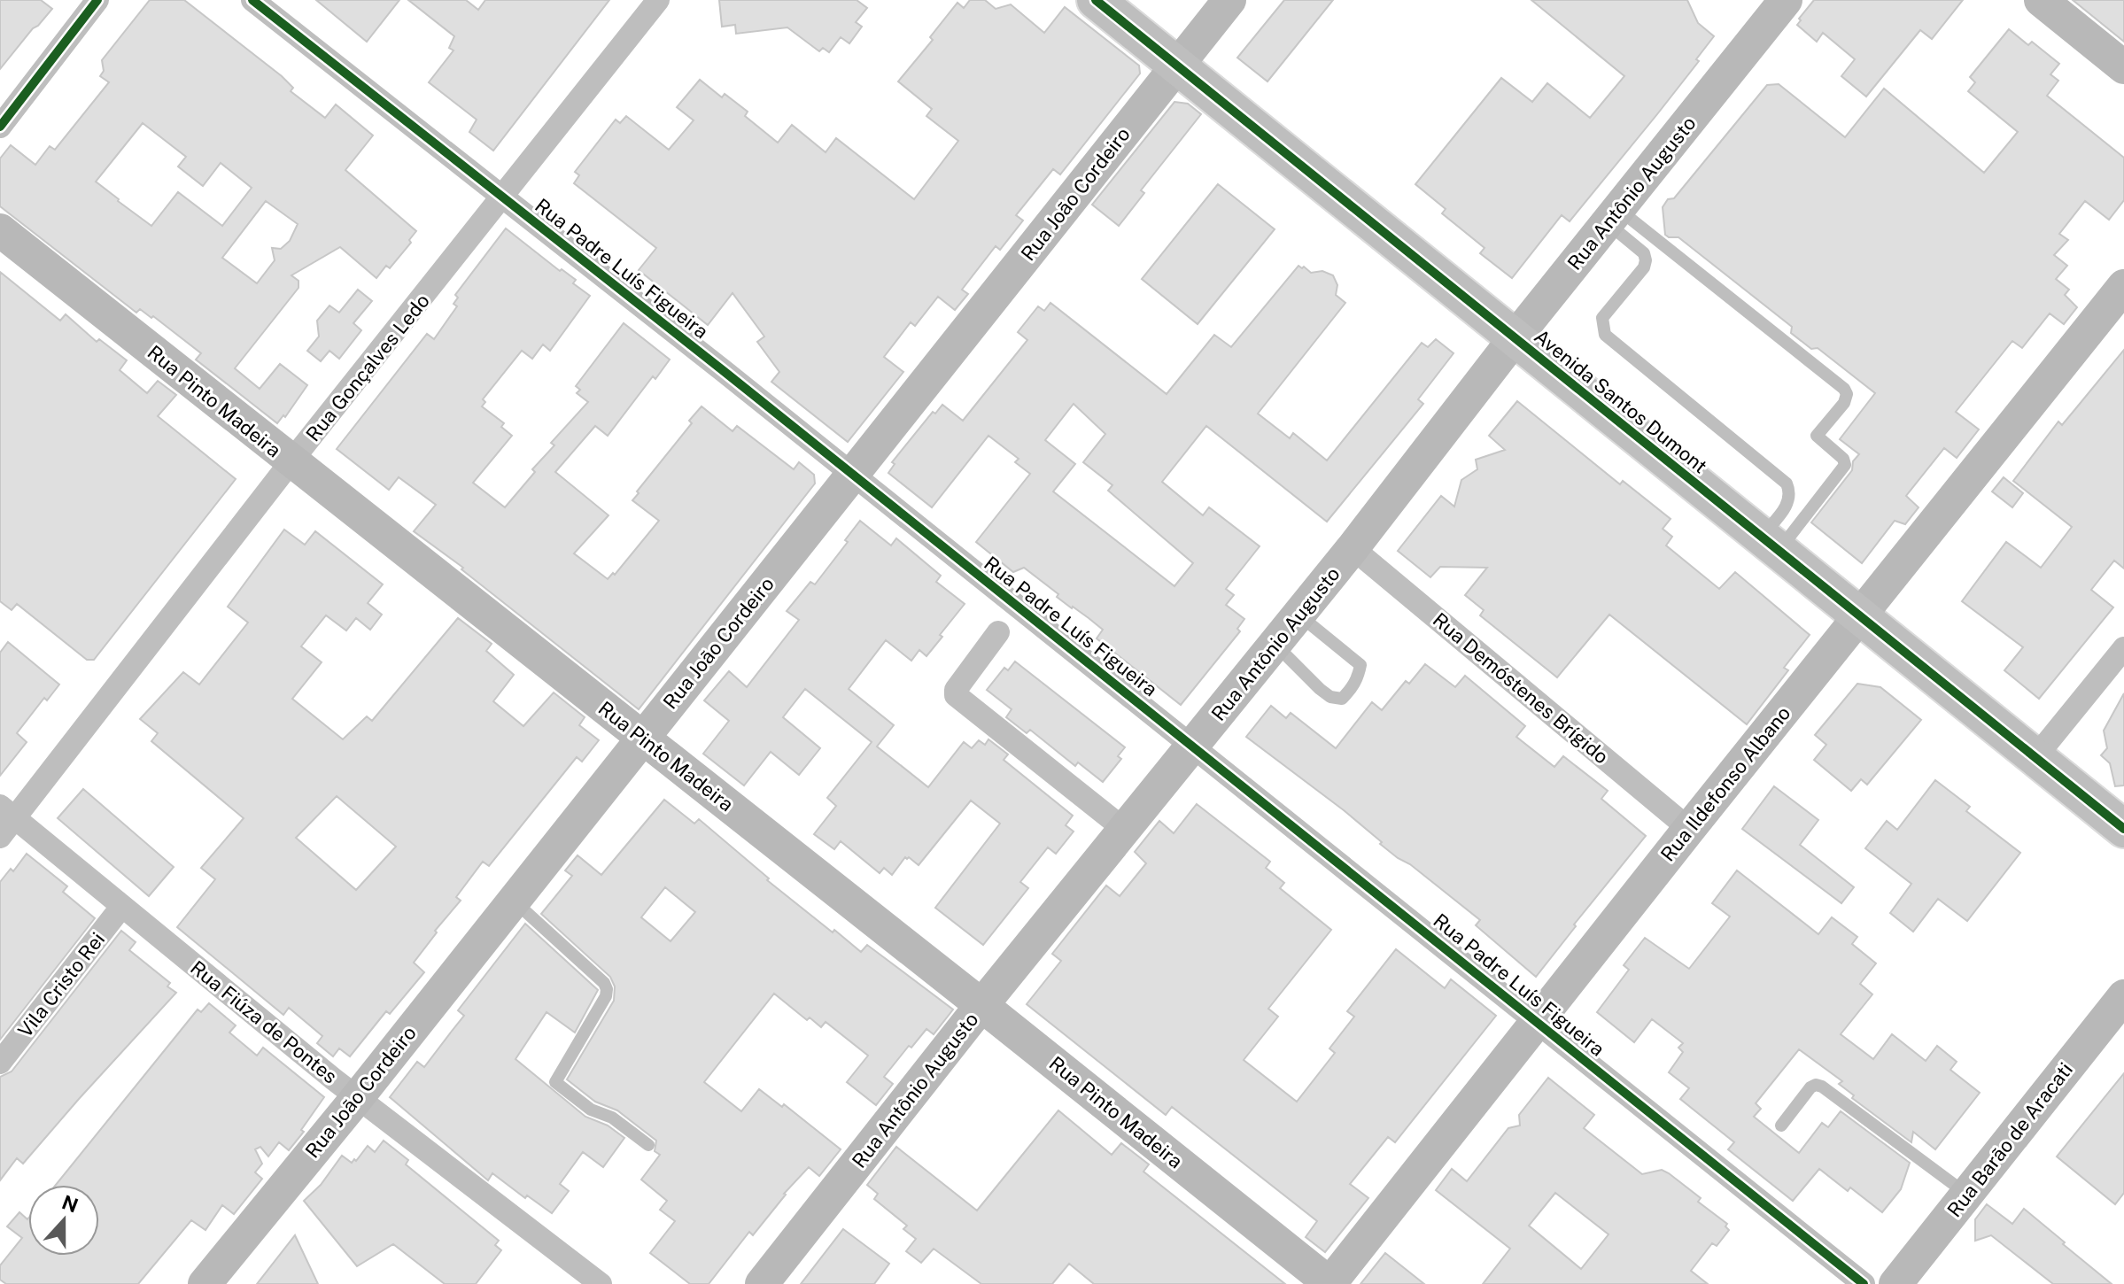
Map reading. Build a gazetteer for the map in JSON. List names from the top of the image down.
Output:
{
  "streets": {
    "main road": ["Avenida Santos Dumont"],
    "street": [
      "Rua Antônio Augusto",
      "Rua João Cordeiro",
      "Rua Padre Luís Figueira",
      "Rua Gonçalves Ledo",
      "Rua Pinto Madeira",
      "Rua Demóstenes Brígido",
      "Rua Ildefonso Albano",
      "Vila Cristo Rei",
      "Rua Fiúza de Pontes",
      "Rua Barão de Aracati"
    ]
  },
  "crossings": [
    ["Rua Antônio Augusto", "Rua Padre Luís Figueira"],
    ["Rua Antônio Augusto", "Rua Pinto Madeira"],
    ["Rua Antônio Augusto", "Avenida Santos Dumont"],
    ["Rua Antônio Augusto", "Rua Demóstenes Brígido"],
    ["Rua João Cordeiro", "Rua Padre Luís Figueira"],
    ["Rua João Cordeiro", "Rua Pinto Madeira"],
    ["Rua João Cordeiro", "Avenida Santos Dumont"],
    ["Rua João Cordeiro", "Rua Fiúza de Pontes"],
    ["Rua Padre Luís Figueira", "Rua Gonçalves Ledo"],
    ["Rua Padre Luís Figueira", "Rua Ildefonso Albano"],
    ["Rua Gonçalves Ledo", "Rua Pinto Madeira"],
    ["Rua Gonçalves Ledo", "Rua Fiúza de Pontes"],
    ["Rua Pinto Madeira", "Rua Ildefonso Albano"],
    ["Avenida Santos Dumont", "Rua Ildefonso Albano"],
    ["Rua Demóstenes Brígido", "Rua Ildefonso Albano"],
    ["Vila Cristo Rei", "Rua Fiúza de Pontes"]
  ],
  "north": "top"
}
